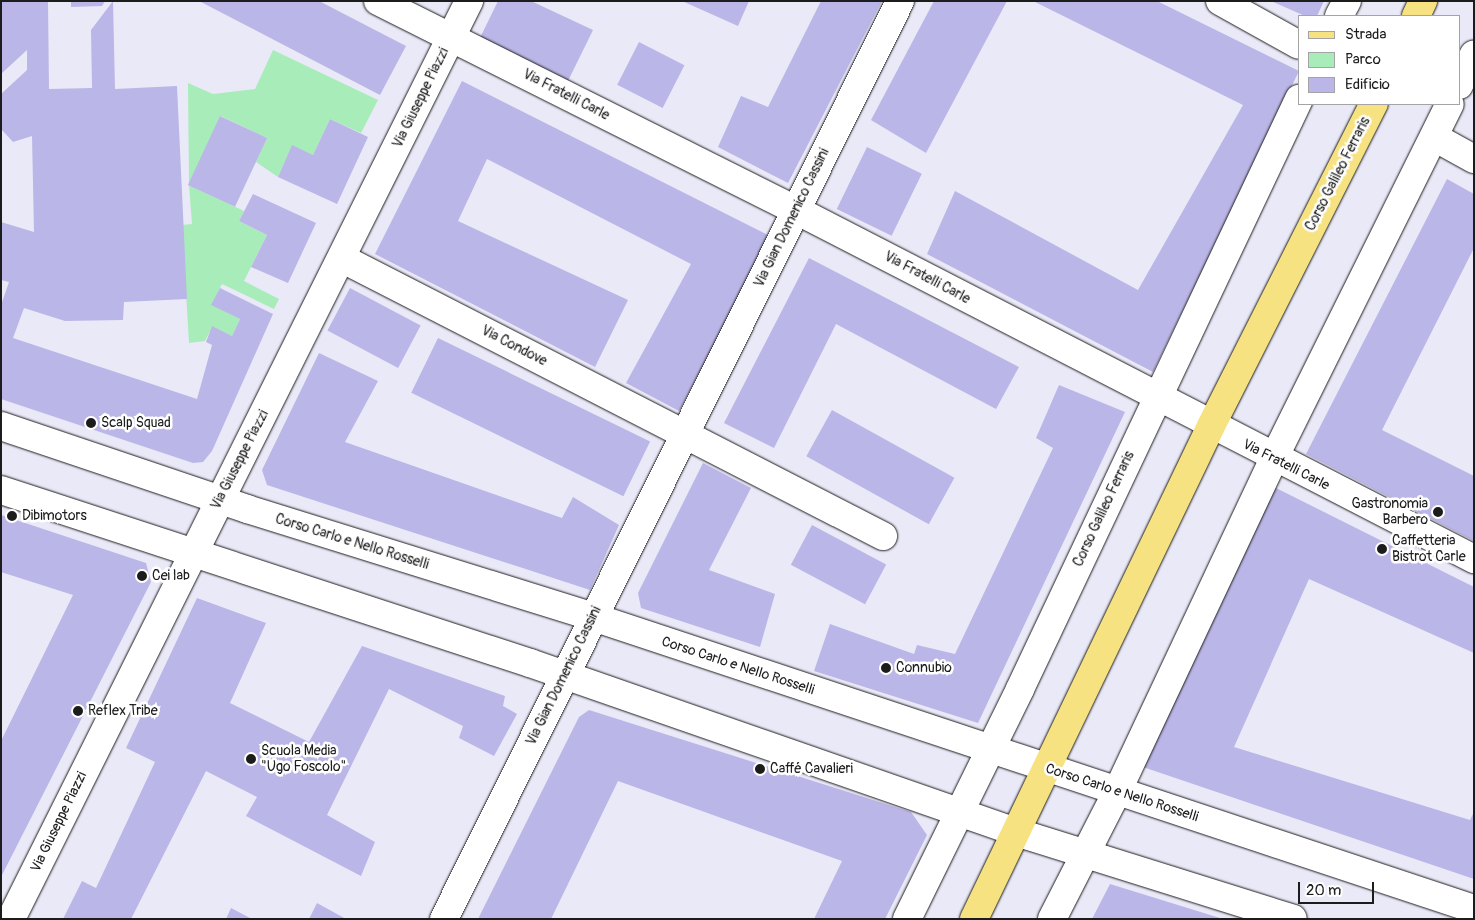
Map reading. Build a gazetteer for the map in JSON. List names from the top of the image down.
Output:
{
  "streets": {
    "main road": ["Corso Galileo Ferraris"],
    "street": [
      "Via Fratelli Carle",
      "Via Giuseppe Piazzi",
      "Via Gian Domenico Cassini",
      "Via Condove",
      "Corso Carlo e Nello Rosselli"
    ]
  },
  "crossings": [
    ["Via Fratelli Carle", "Via Giuseppe Piazzi"],
    ["Via Fratelli Carle", "Corso Galileo Ferraris"],
    ["Via Fratelli Carle", "Via Gian Domenico Cassini"],
    ["Via Giuseppe Piazzi", "Via Condove"],
    ["Via Giuseppe Piazzi", "Corso Carlo e Nello Rosselli"],
    ["Corso Galileo Ferraris", "Corso Carlo e Nello Rosselli"],
    ["Via Gian Domenico Cassini", "Via Condove"],
    ["Via Gian Domenico Cassini", "Corso Carlo e Nello Rosselli"]
  ],
  "places": [
    "Scalp Squad",
    "Gastronomia Barbero",
    "Dibimotors",
    "Caffetteria Bistrot Carle",
    "Cei lab",
    "Connubio",
    "Reflex Tribe",
    "Scuola Media \"Ugo Foscolo\"",
    "Caffé Cavalieri"
  ],
  "legend": ["Strada", "Parco", "Edificio"],
  "scale_bar": "20 m"
}
